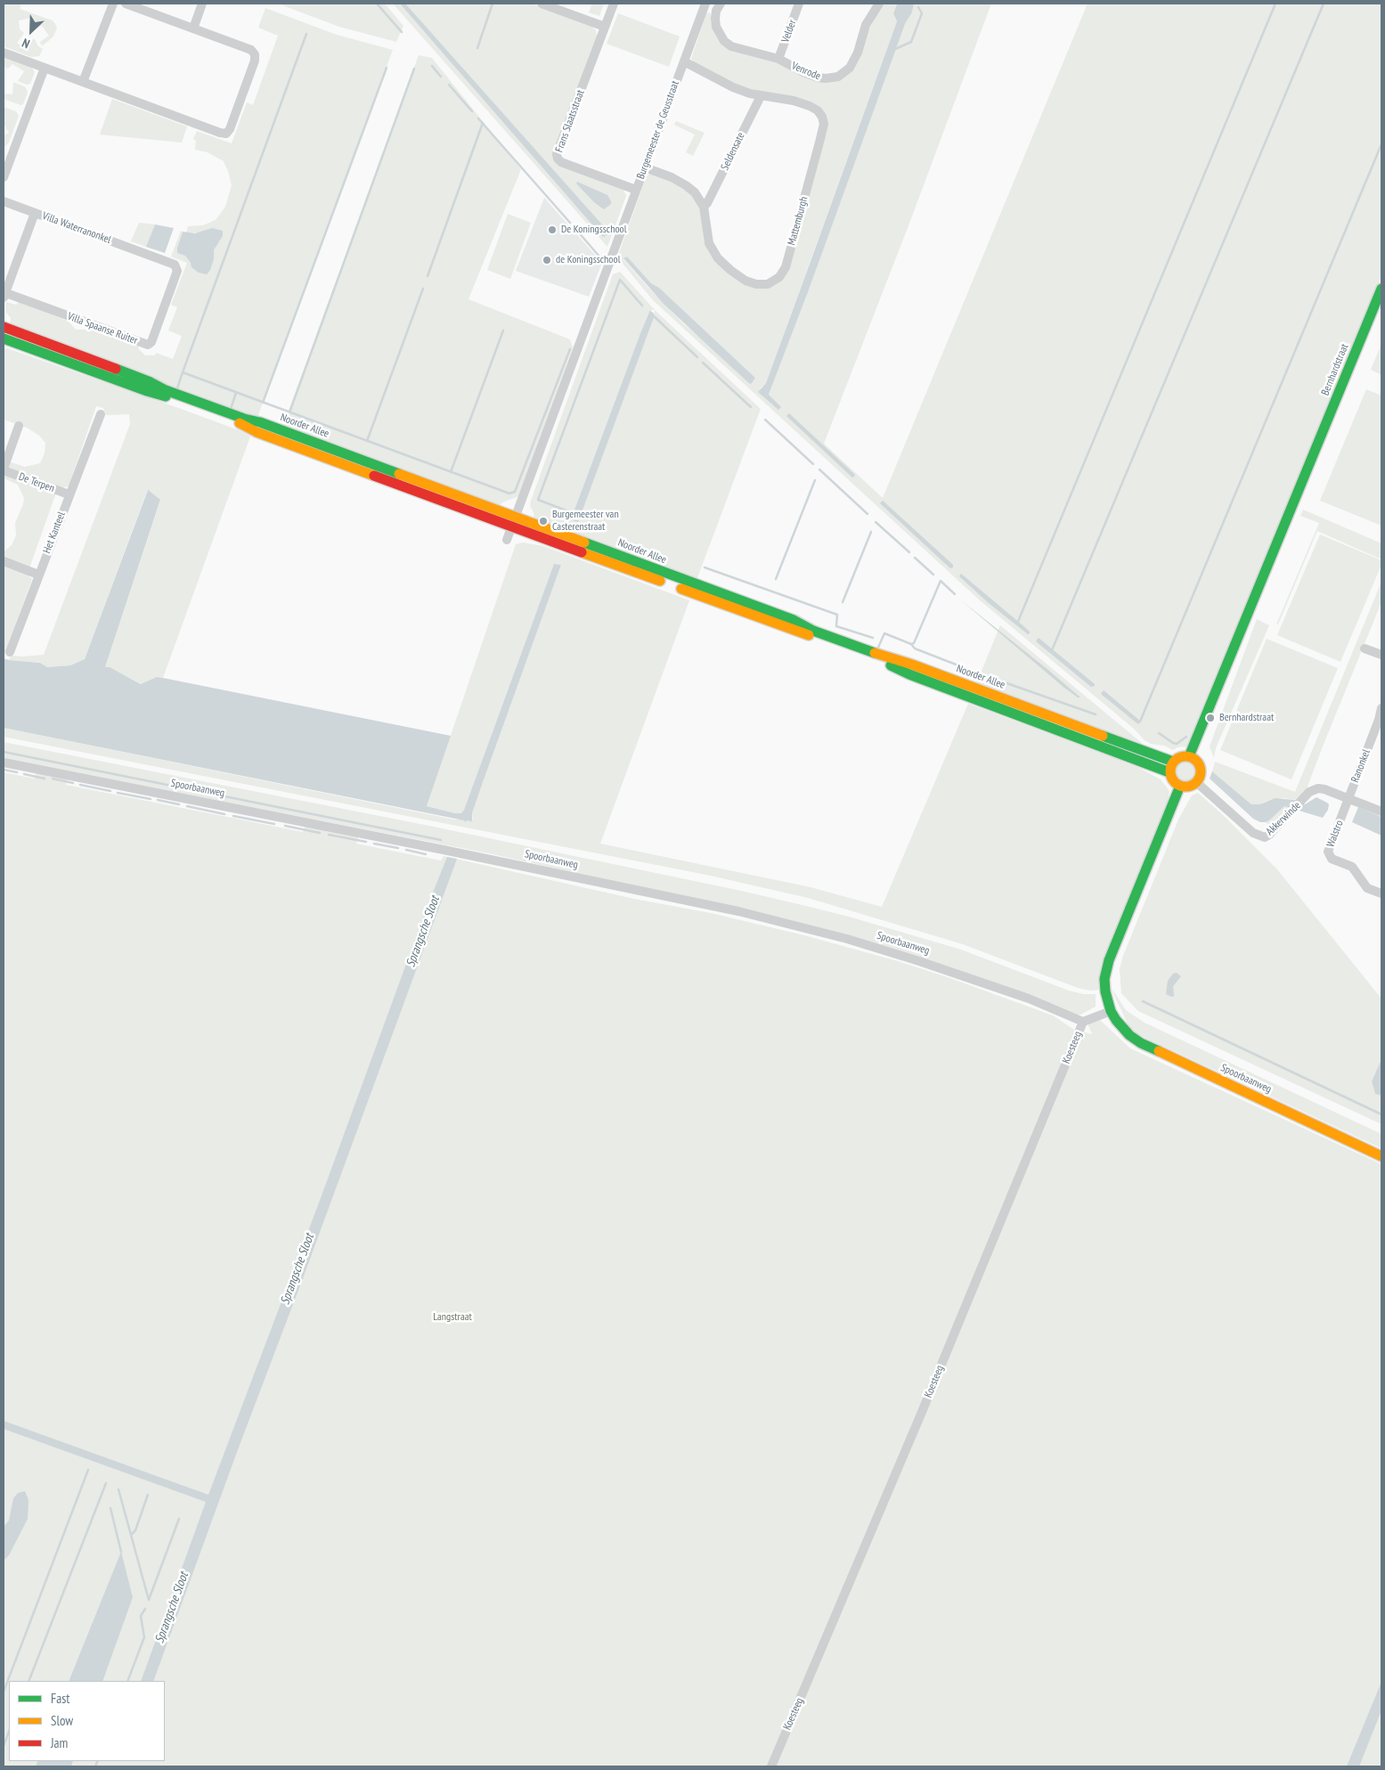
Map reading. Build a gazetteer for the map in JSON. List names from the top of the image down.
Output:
{
  "streets": {
    "street": [
      "Velder",
      "Venrode",
      "Frans Slaatsstraat",
      "Burgemeester de Geusstraat",
      "Seldensate",
      "Mattemburgh",
      "Villa Waterranonkel",
      "Villa Spaanse Ruiter",
      "Bernhardstraat",
      "Noorder Allee",
      "De Terpen",
      "Het Kanteel",
      "Ranonkel",
      "Spoorbaanweg",
      "Akkerwinde",
      "Walstro",
      "Koesteeg"
    ]
  },
  "crossings": [
    ["Velder", "Venrode"],
    ["Venrode", "Burgemeester de Geusstraat"],
    ["Frans Slaatsstraat", "Burgemeester de Geusstraat"],
    ["Burgemeester de Geusstraat", "Mattemburgh"],
    ["Burgemeester de Geusstraat", "Noorder Allee"],
    ["Seldensate", "Mattemburgh"],
    ["Villa Waterranonkel", "Villa Spaanse Ruiter"],
    ["Bernhardstraat", "Noorder Allee"],
    ["Bernhardstraat", "Spoorbaanweg"],
    ["Bernhardstraat", "Akkerwinde"],
    ["Noorder Allee", "Spoorbaanweg"],
    ["Noorder Allee", "Akkerwinde"],
    ["De Terpen", "Het Kanteel"],
    ["Ranonkel", "Akkerwinde"],
    ["Ranonkel", "Walstro"],
    ["Spoorbaanweg", "Akkerwinde"],
    ["Spoorbaanweg", "Koesteeg"],
    ["Akkerwinde", "Walstro"]
  ],
  "water": ["Sprangsche Sloot"],
  "parks": ["Langstraat"],
  "places": [
    "De Koningsschool",
    "de Koningsschool",
    "Burgemeester van Casterenstraat",
    "Bernhardstraat"
  ],
  "legend": ["Fast", "Slow", "Jam"],
  "north": "bottom left"
}
